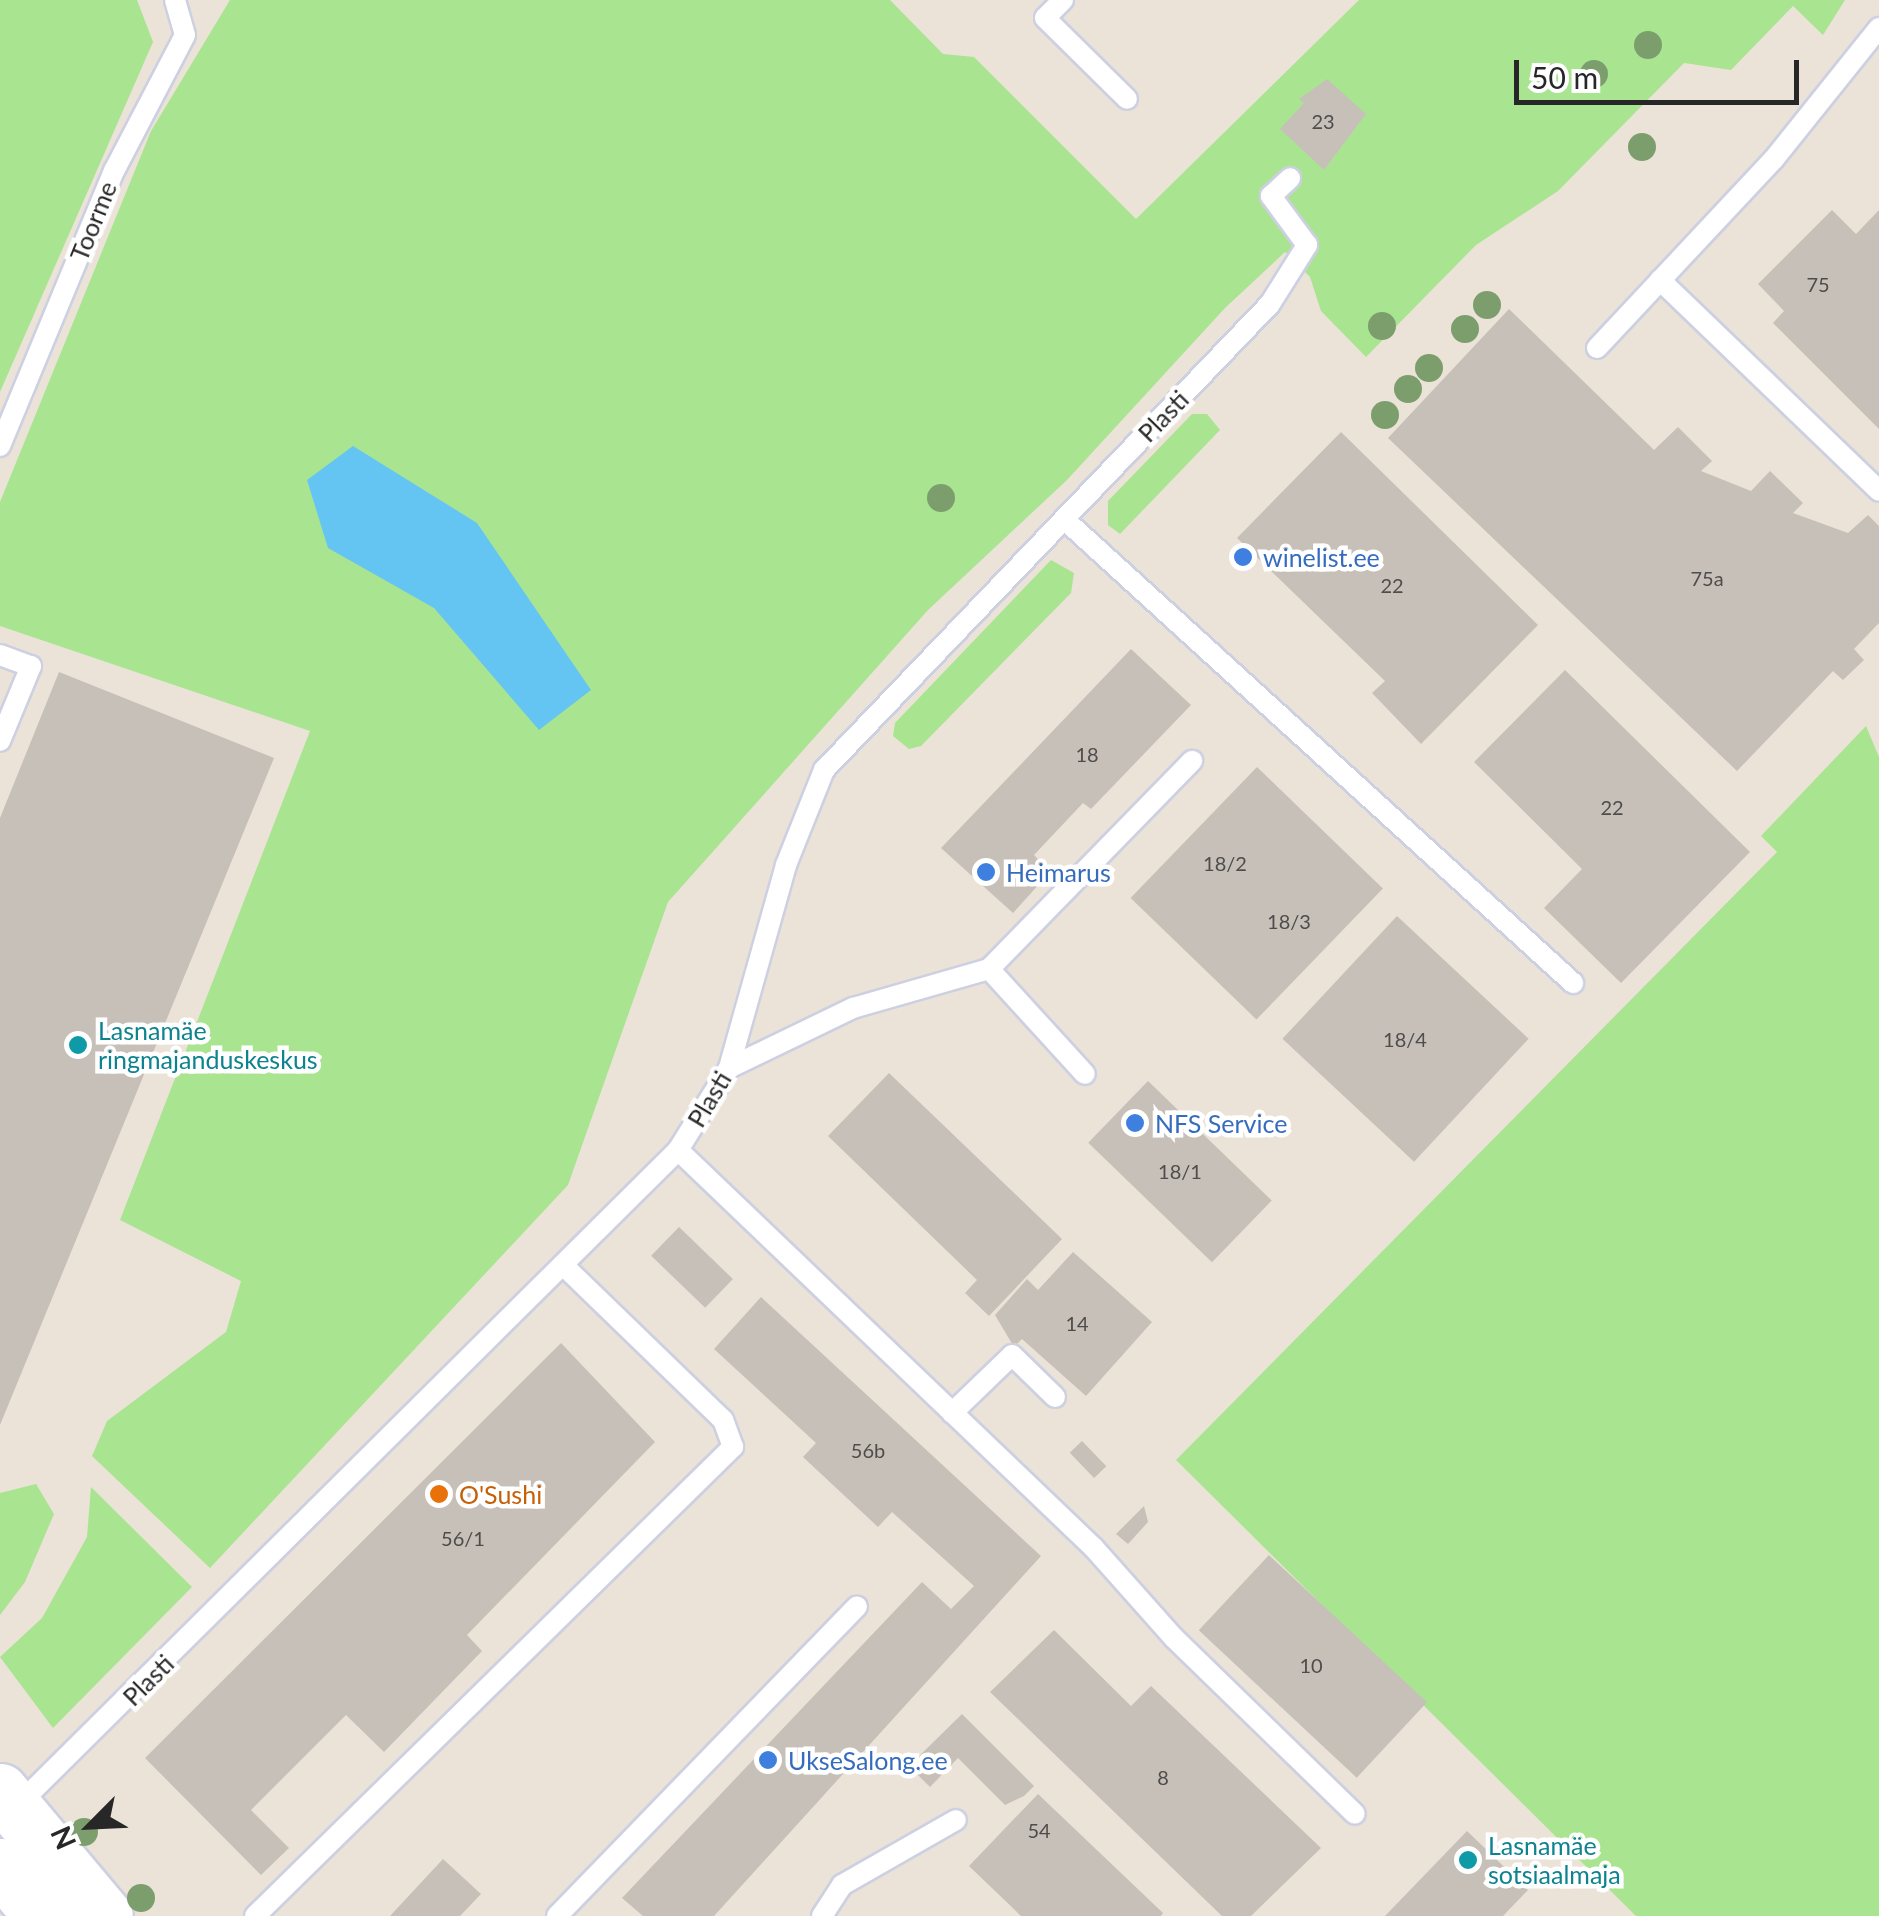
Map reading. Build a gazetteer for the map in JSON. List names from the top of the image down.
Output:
{
  "streets": {
    "lane": ["Toorme", "Plasti"]
  },
  "places": [
    "winelist.ee",
    "Heimarus",
    "Lasnamäe ringmajanduskeskus",
    "NFS Service",
    "O'Sushi",
    "UkseSalong.ee",
    "Lasnamäe sotsiaalmaja"
  ],
  "house_numbers": [
    "23",
    "75",
    "75a",
    "22",
    "18",
    "22",
    "18/2",
    "18/3",
    "18/4",
    "18/1",
    "14",
    "56b",
    "56/1",
    "10",
    "8",
    "54"
  ],
  "scale_bar": "50 m",
  "north": "bottom left"
}
